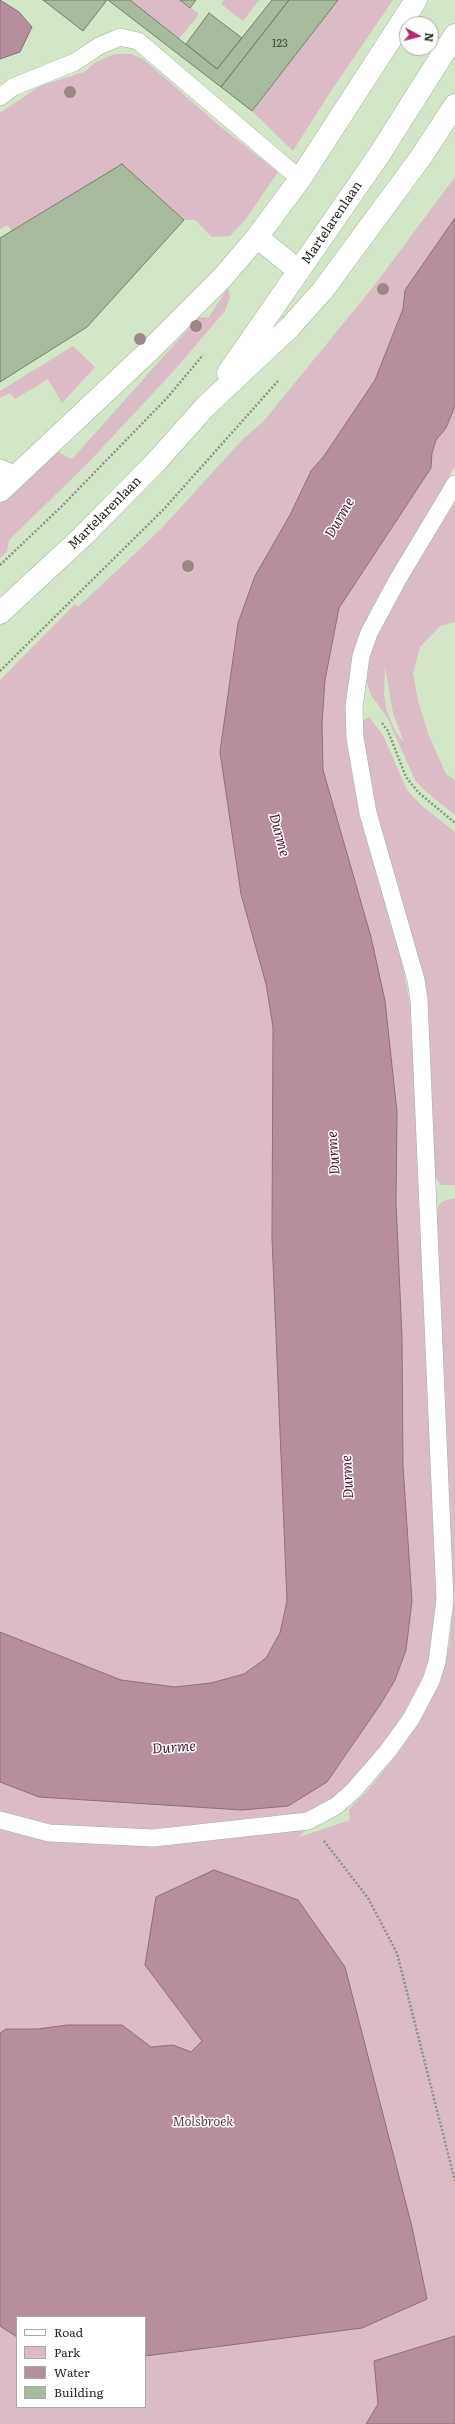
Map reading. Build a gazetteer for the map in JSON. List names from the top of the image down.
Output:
{
  "streets": {
    "main road": ["Martelarenlaan"]
  },
  "water": ["Durme"],
  "parks": ["Molsbroek"],
  "house_numbers": ["123"],
  "legend": [
    "Road",
    "Park",
    "Water",
    "Building"
  ],
  "north": "right"
}
